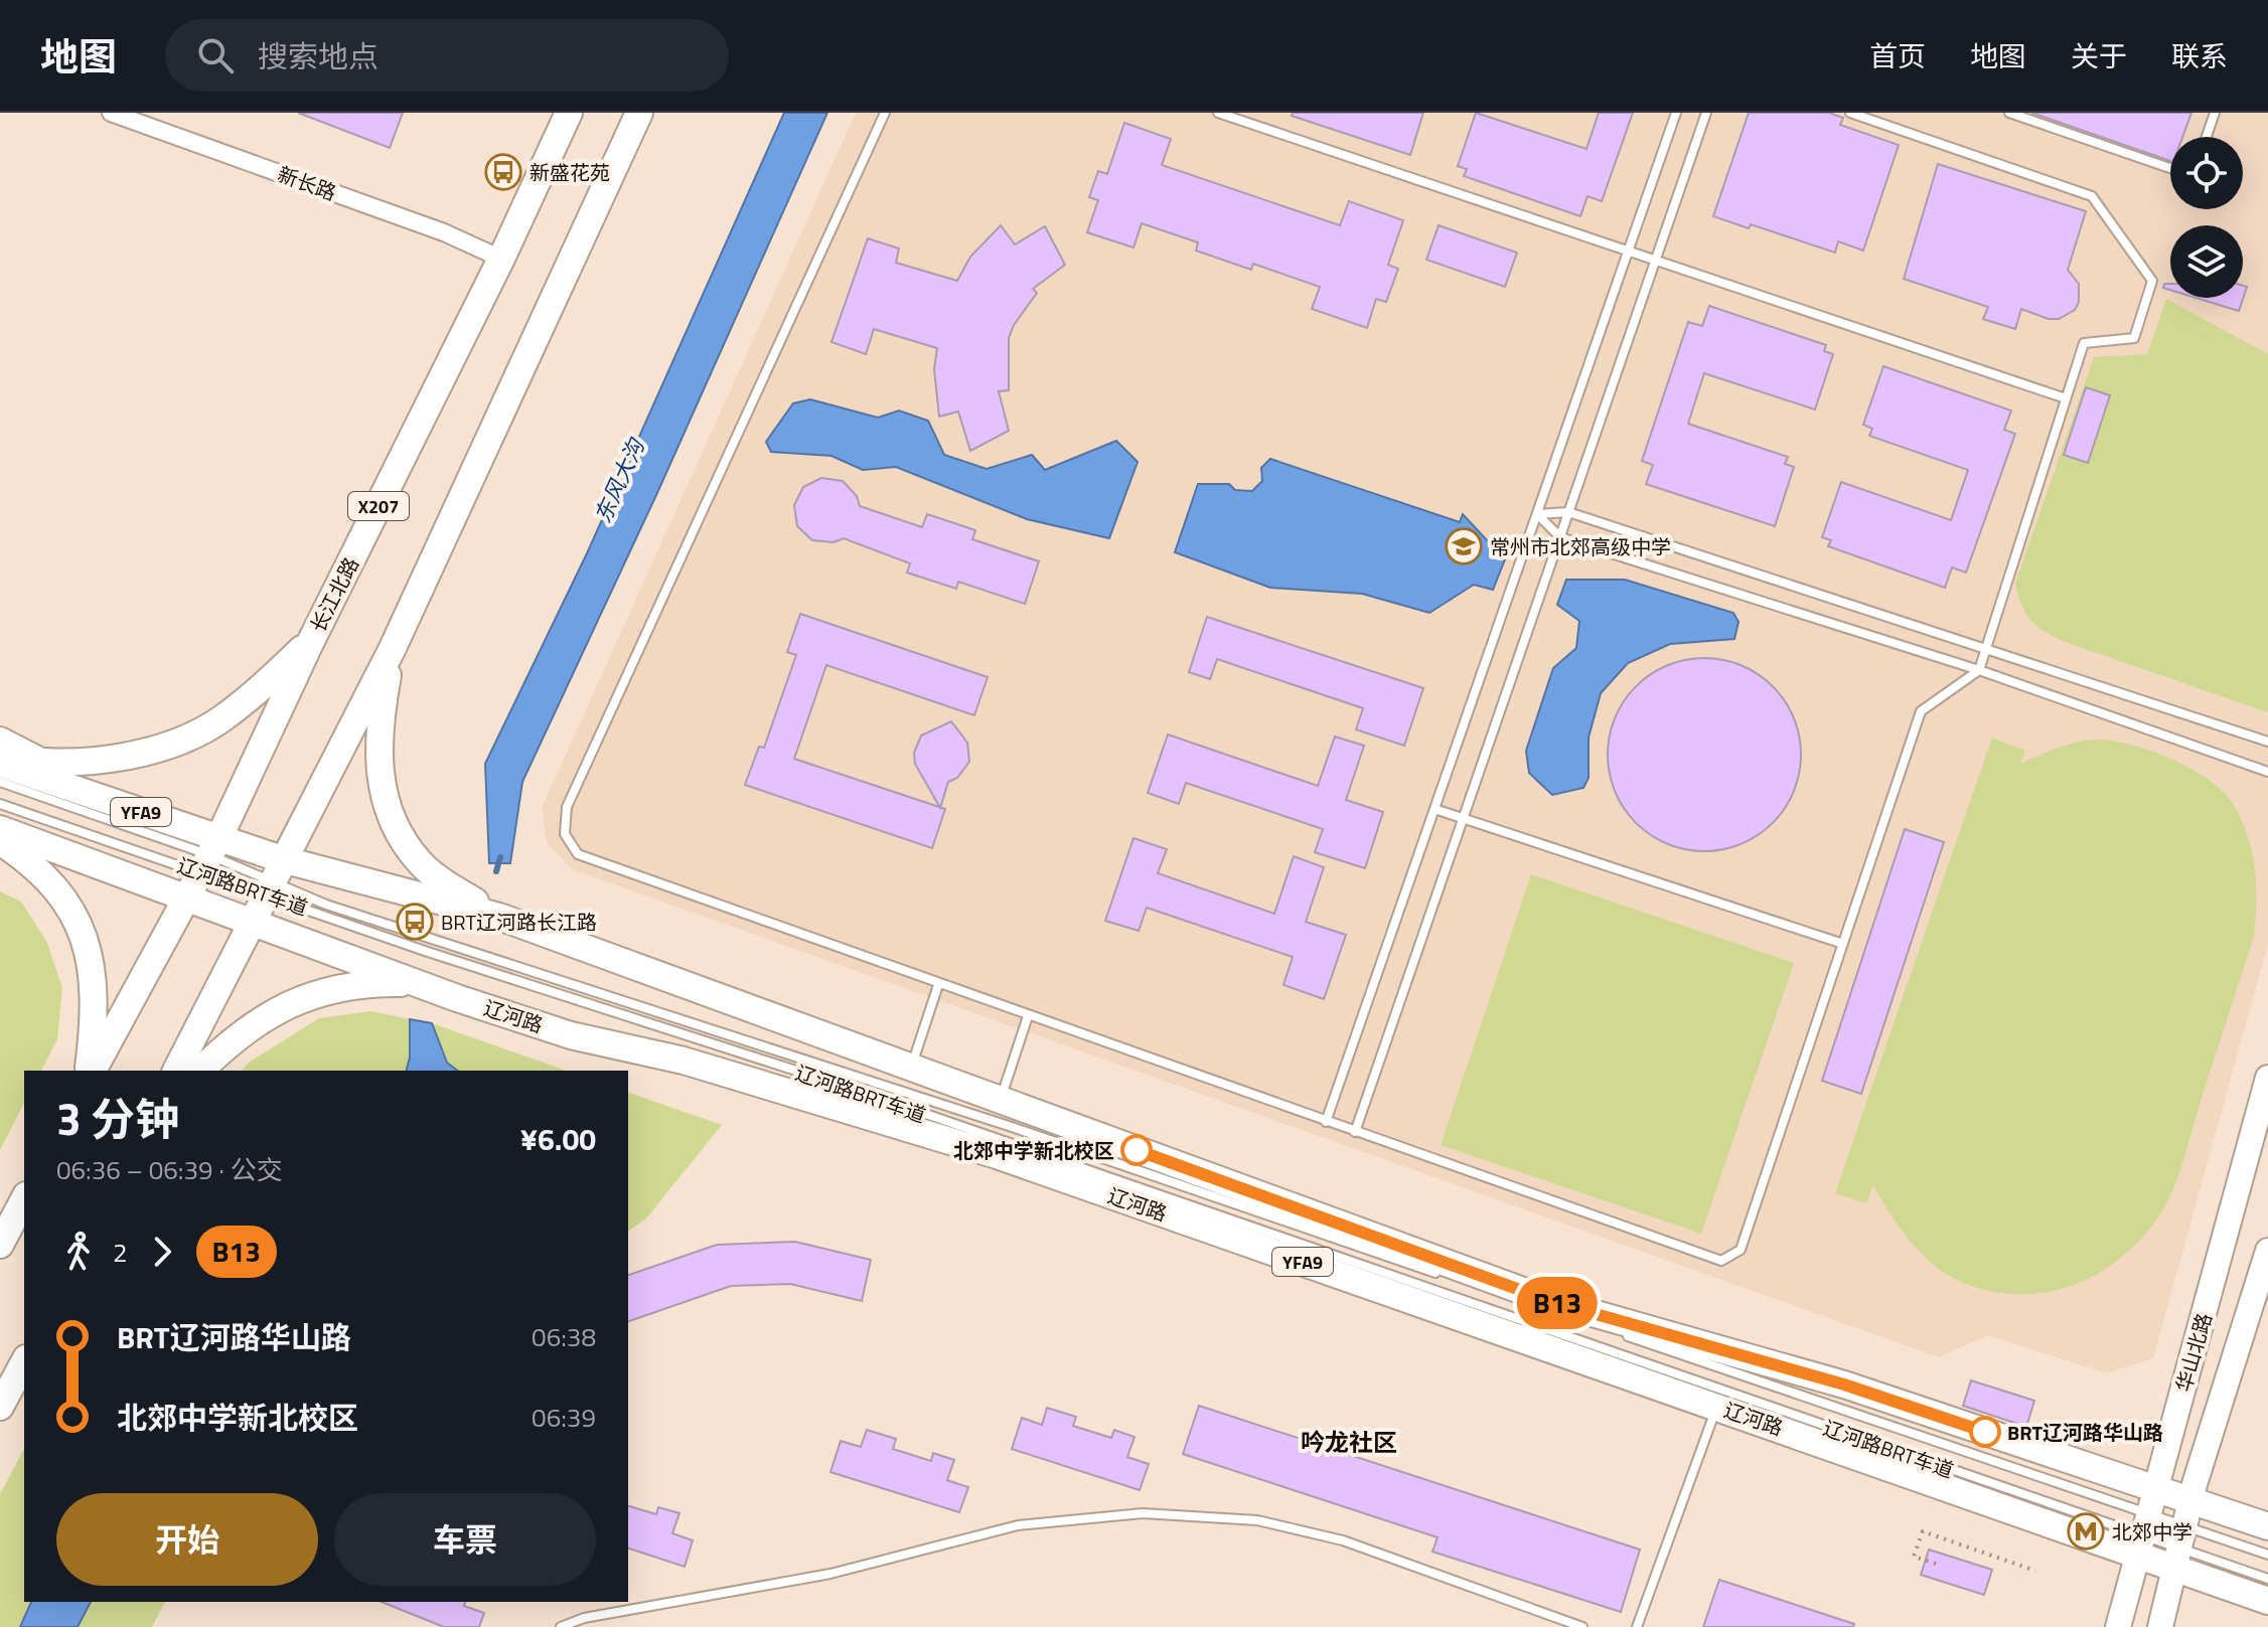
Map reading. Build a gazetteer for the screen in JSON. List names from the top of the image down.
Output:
{
  "streets": {
    "main road": [
      "X207",
      "长江北路",
      "YFA9",
      "辽河路",
      "华山北路"
    ],
    "street": ["新长路"],
    "lane": ["辽河路BRT车道"]
  },
  "crossings": [
    ["新长路", "长江北路"],
    ["长江北路", "YFA9"],
    ["长江北路", "辽河路BRT车道"],
    ["长江北路", "辽河路"],
    ["YFA9", "辽河路BRT车道"],
    ["YFA9", "华山北路"],
    ["辽河路BRT车道", "辽河路"],
    ["辽河路BRT车道", "华山北路"],
    ["辽河路", "华山北路"]
  ],
  "districts": ["吟龙社区"],
  "water": ["东风大沟"],
  "places": {
    "bus stop": ["新盛花苑", "BRT辽河路长江路"],
    "school or university": ["常州市北郊高级中学"],
    "other": ["北郊中学新北校区", "BRT辽河路华山路"],
    "metro station": ["北郊中学"]
  },
  "lines": ["bus line B13"],
  "page": {
    "header": "地图",
    "search": "搜索地点",
    "nav": [
      "首页",
      "地图",
      "关于",
      "联系"
    ],
    "on_map": "B13",
    "heading": ["3 分钟", "06:36 – 06:39 · 公交", "¥6.00"],
    "legs": ["2", "B13"],
    "list": [
      {
        "name": "BRT辽河路华山路",
        "value": "06:38"
      },
      {
        "name": "北郊中学新北校区",
        "value": "06:39"
      }
    ],
    "buttons": ["开始", "车票"]
  }
}
